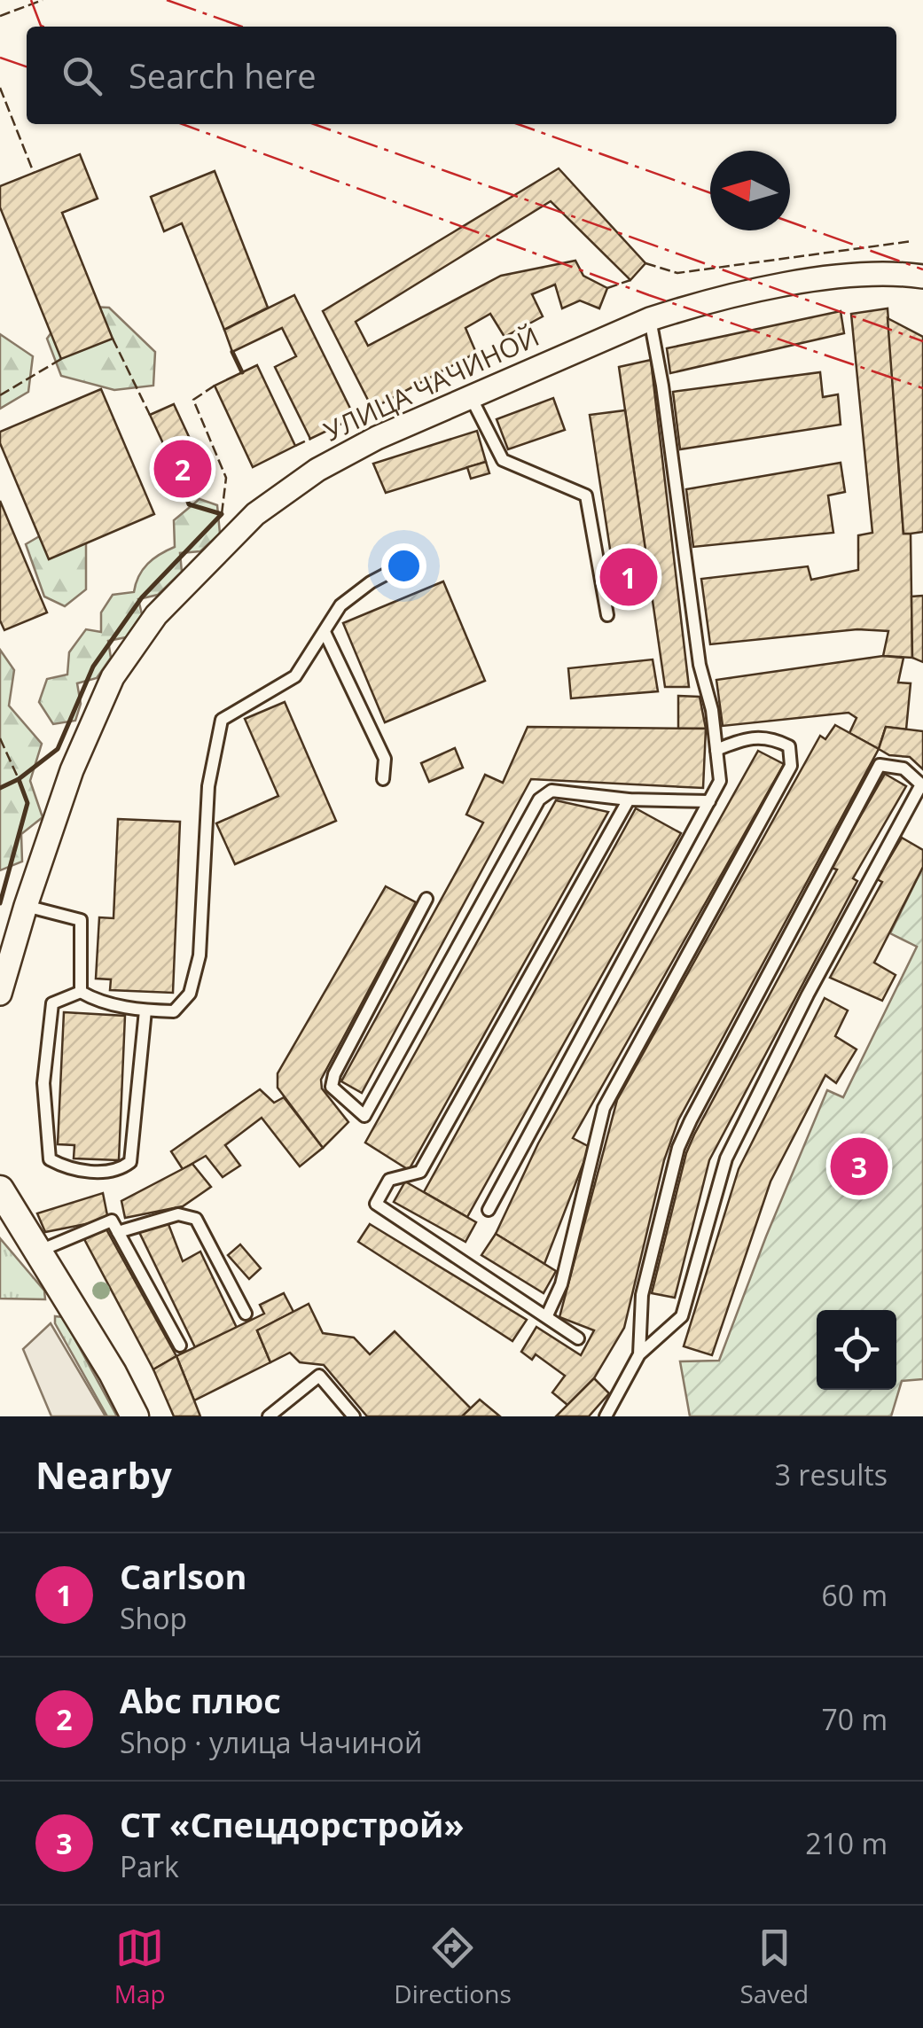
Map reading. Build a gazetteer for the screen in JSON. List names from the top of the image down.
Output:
{
  "streets": {
    "street": ["УЛИЦА ЧАЧИНОЙ"]
  },
  "north": "left",
  "page": {
    "search": "Search here",
    "pins": ["2", "1", "3"],
    "heading": ["Nearby", "3 results"],
    "list": [
      {
        "mark": "1",
        "name": "Carlson",
        "note": "Shop",
        "value": "60 m"
      },
      {
        "mark": "2",
        "name": "Аbc плюс",
        "note": "Shop · улица Чачиной",
        "value": "70 m"
      },
      {
        "mark": "3",
        "name": "СТ «Спецдорстрой»",
        "note": "Park",
        "value": "210 m"
      }
    ],
    "nav": ["Map", "Directions", "Saved"]
  }
}
